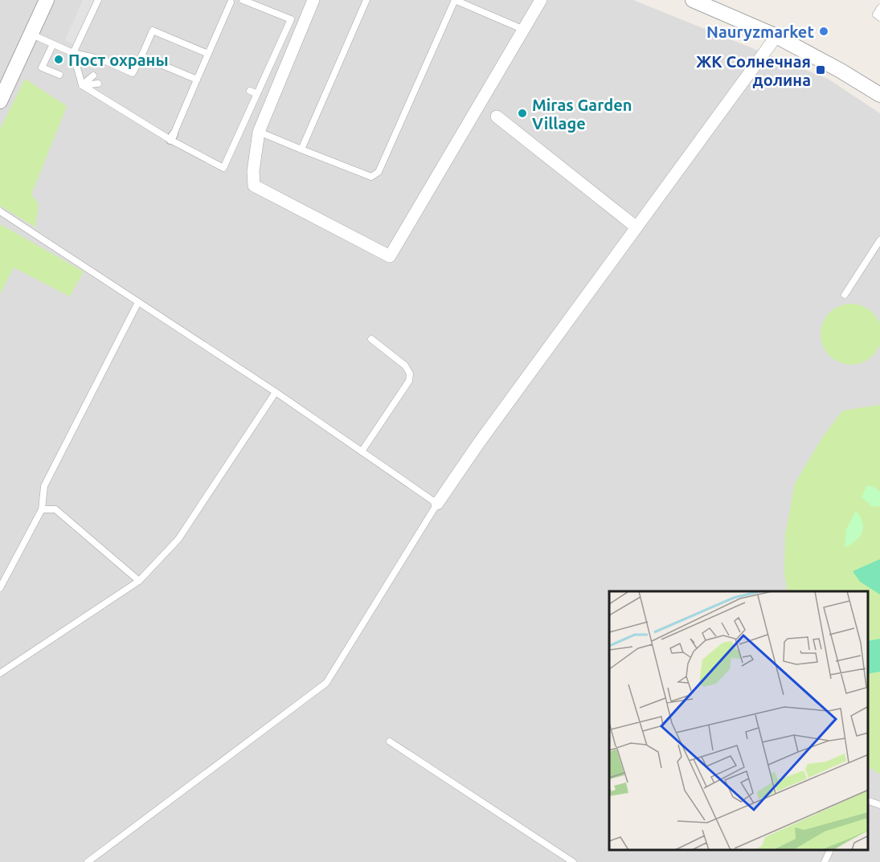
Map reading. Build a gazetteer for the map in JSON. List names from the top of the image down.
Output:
{
  "places": {
    "other": ["Nauryzmarket", "Пост охраны", "Miras Garden Village"],
    "transit": ["ЖК Солнечная долина"]
  }
}
